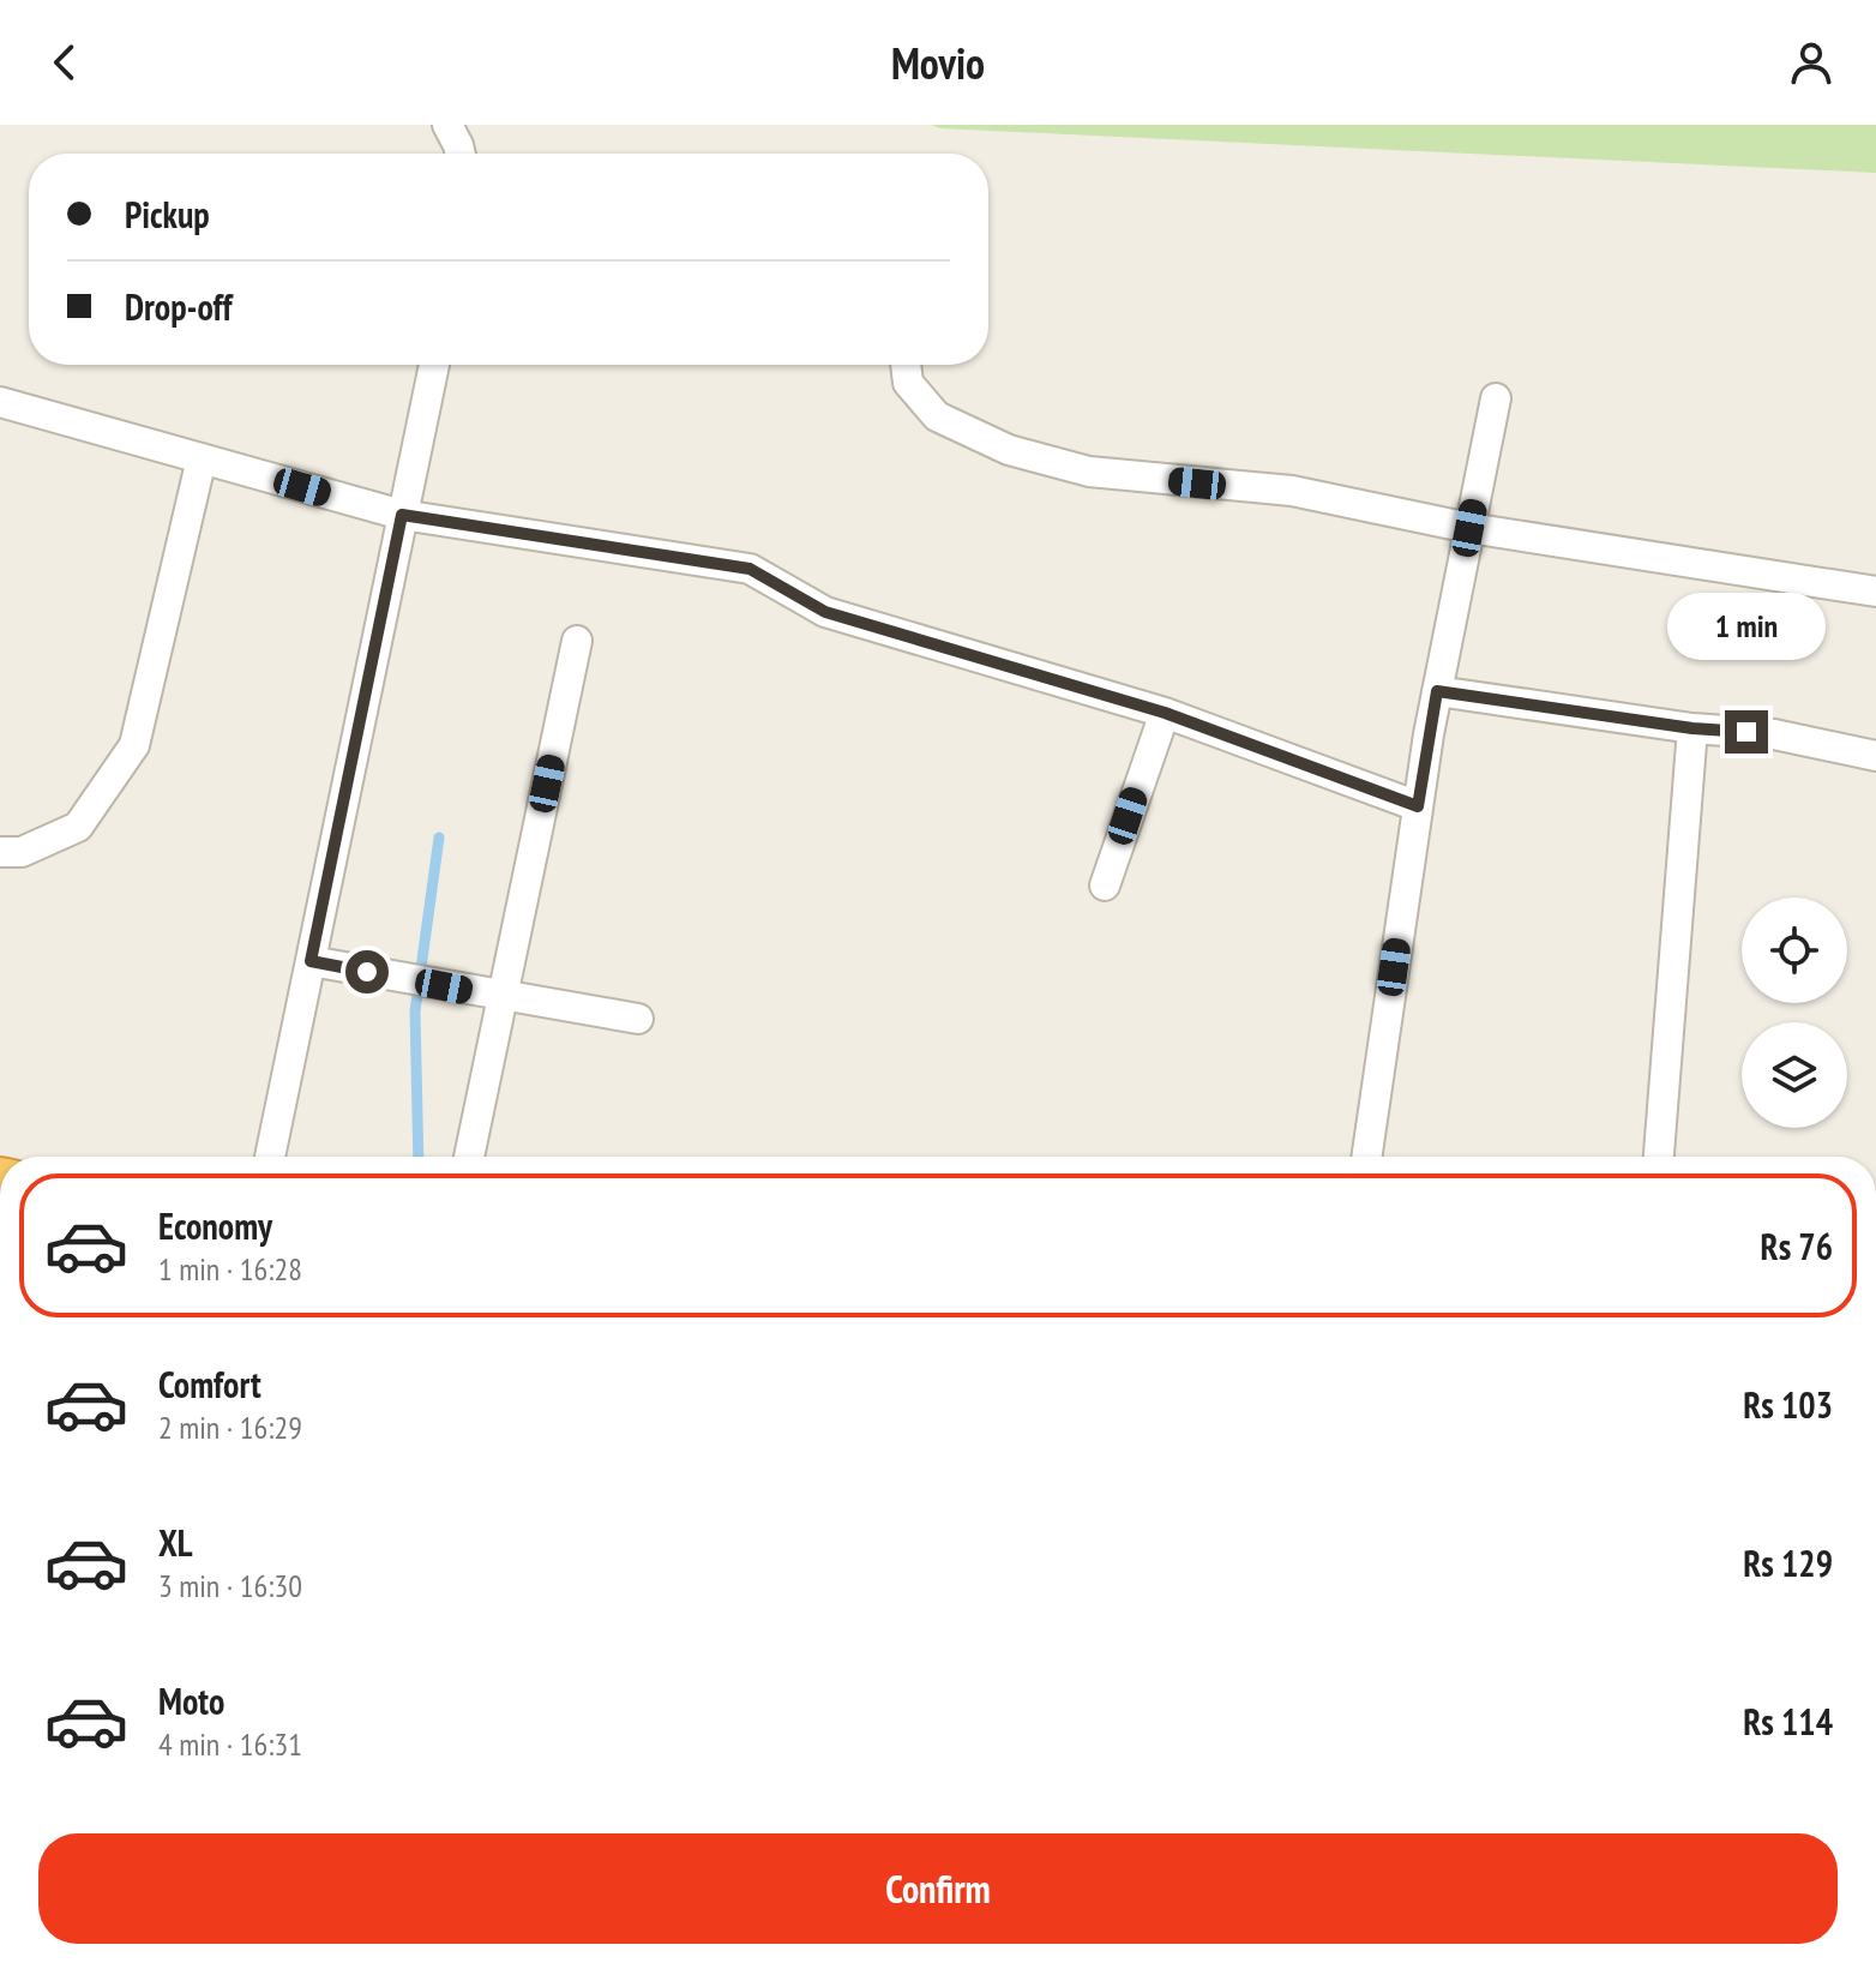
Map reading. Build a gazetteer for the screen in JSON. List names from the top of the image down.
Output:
{
  "page": {
    "header": "Movio",
    "banner": ["Pickup", "Drop-off"],
    "bubble": "1 min",
    "list": [
      {
        "name": "Economy",
        "note": "1 min · 16:28",
        "value": "Rs 76"
      },
      {
        "name": "Comfort",
        "note": "2 min · 16:29",
        "value": "Rs 103"
      },
      {
        "name": "XL",
        "note": "3 min · 16:30",
        "value": "Rs 129"
      },
      {
        "name": "Moto",
        "note": "4 min · 16:31",
        "value": "Rs 114"
      }
    ],
    "buttons": "Confirm"
  }
}
